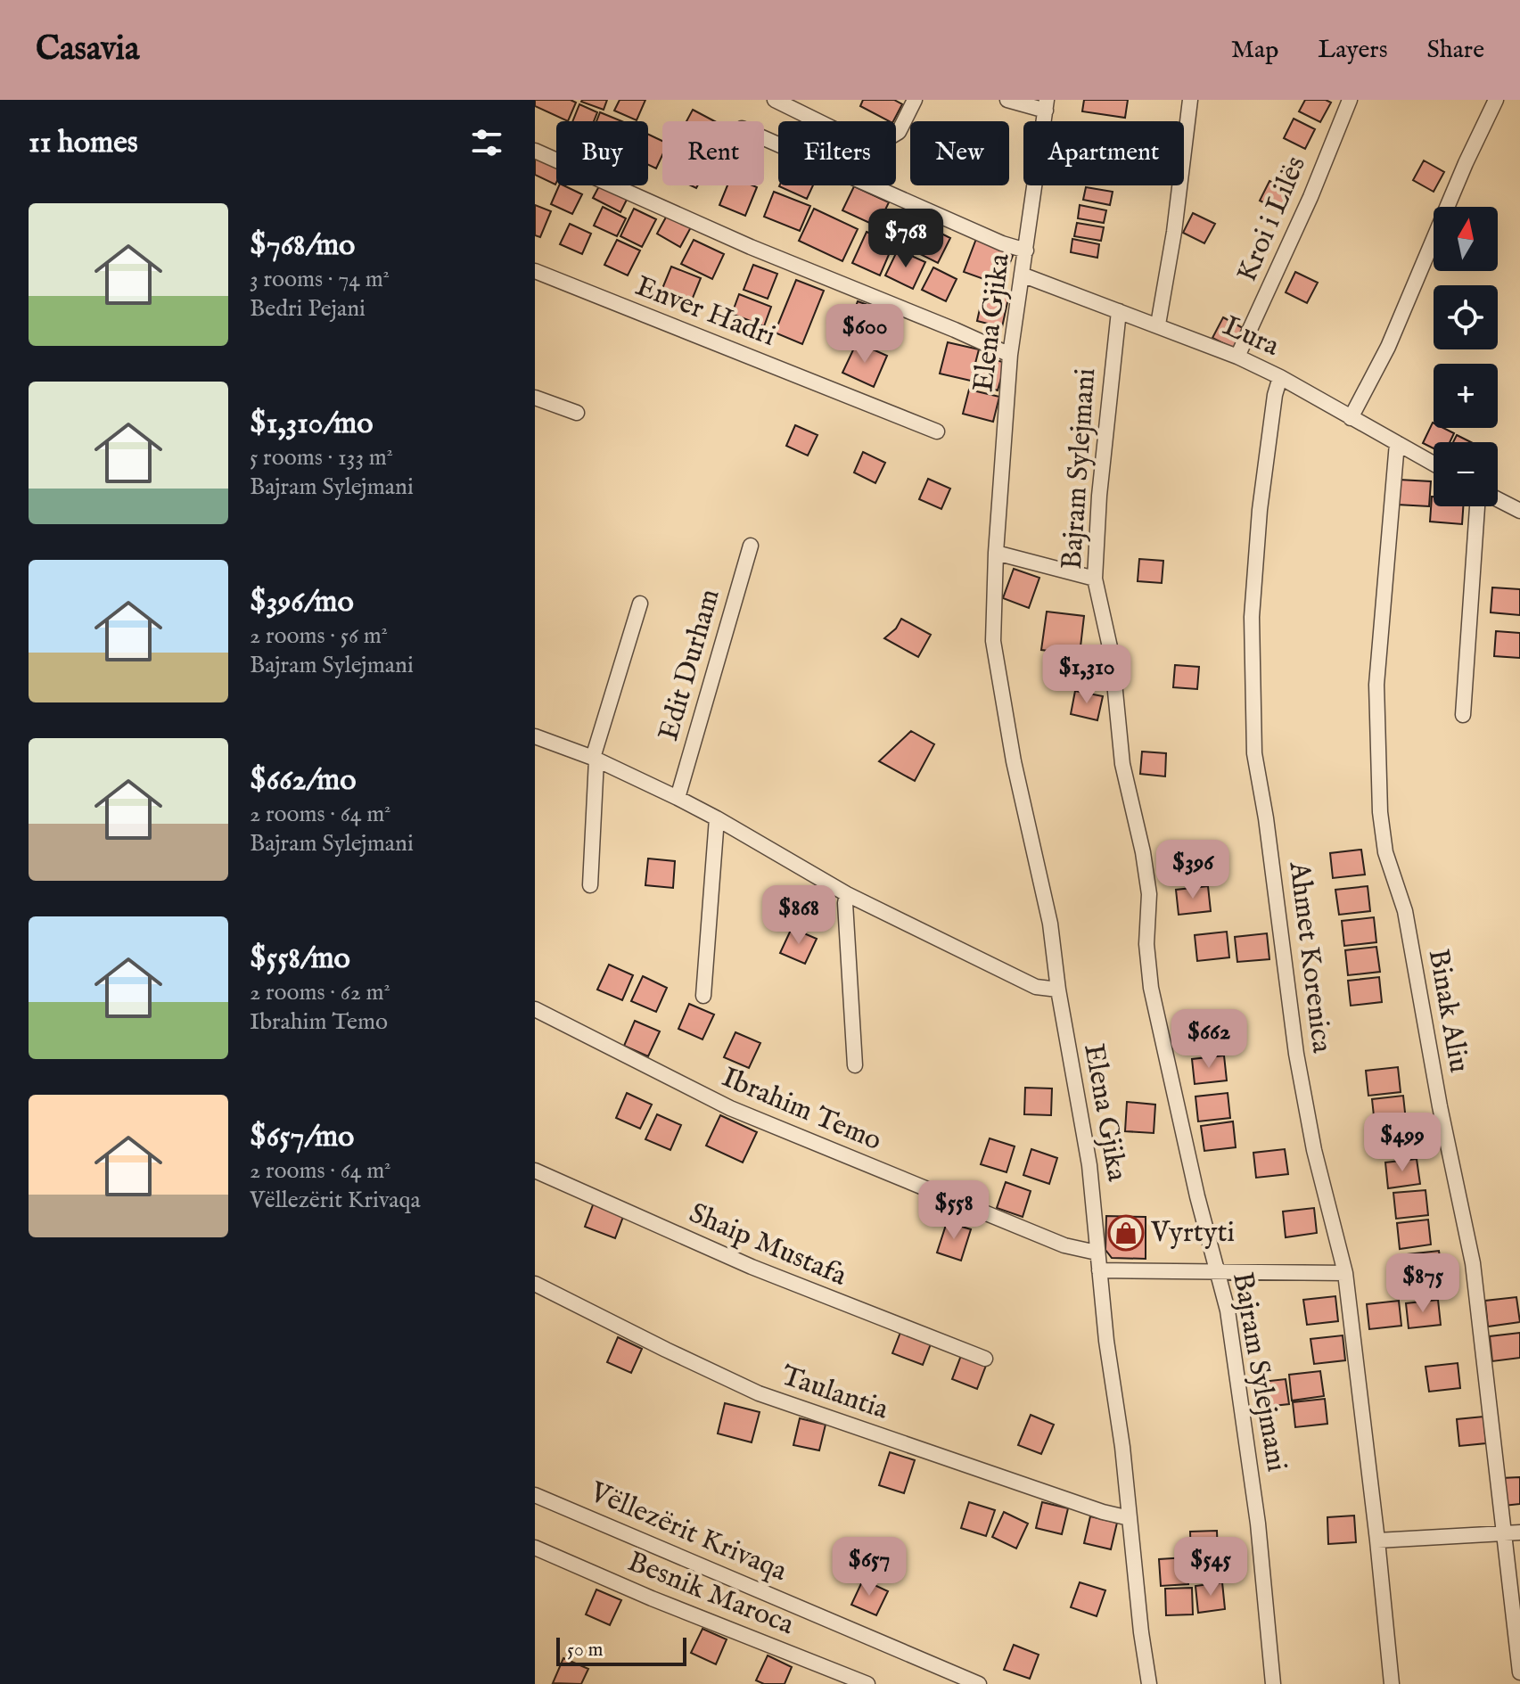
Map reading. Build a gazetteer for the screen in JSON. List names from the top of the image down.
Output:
{
  "streets": {
    "street": [
      "Kroi i Lilës",
      "Enver Hadri",
      "Elena Gjika",
      "Lura",
      "Bajram Sylejmani",
      "Edit Durham",
      "Ahmet Korenica",
      "Binak Aliu",
      "Ibrahim Temo",
      "Shaip Mustafa",
      "Taulantia",
      "Vëllezërit Krivaqa",
      "Besnik Maroca"
    ]
  },
  "crossings": [
    ["Kroi i Lilës", "Lura"],
    ["Elena Gjika", "Lura"],
    ["Elena Gjika", "Ibrahim Temo"],
    ["Elena Gjika", "Taulantia"],
    ["Lura", "Bajram Sylejmani"],
    ["Lura", "Ahmet Korenica"],
    ["Lura", "Binak Aliu"]
  ],
  "places": {
    "shop": ["Vyrtyti"]
  },
  "scale_bar": "50 m",
  "north": "top",
  "page": {
    "header": "Casavia",
    "nav": ["Map", "Layers", "Share"],
    "heading": "11 homes",
    "chip": [
      "Buy",
      "Rent",
      "Filters",
      "New",
      "Apartment"
    ],
    "list": [
      {
        "name": "$768/mo",
        "note": "3 rooms · 74 m² · Bedri Pejani"
      },
      {
        "name": "$1,310/mo",
        "note": "5 rooms · 133 m² · Bajram Sylejmani"
      },
      {
        "name": "$396/mo",
        "note": "2 rooms · 56 m² · Bajram Sylejmani"
      },
      {
        "name": "$662/mo",
        "note": "2 rooms · 64 m² · Bajram Sylejmani"
      },
      {
        "name": "$558/mo",
        "note": "2 rooms · 62 m² · Ibrahim Temo"
      },
      {
        "name": "$657/mo",
        "note": "2 rooms · 64 m² · Vëllezërit Krivaqa"
      }
    ],
    "map_buttons": ["+", "−"],
    "price": [
      "$768",
      "$600",
      "$1,310",
      "$396",
      "$868",
      "$662",
      "$499",
      "$558",
      "$875",
      "$657",
      "$545"
    ],
    "scale": "50 m"
  }
}
